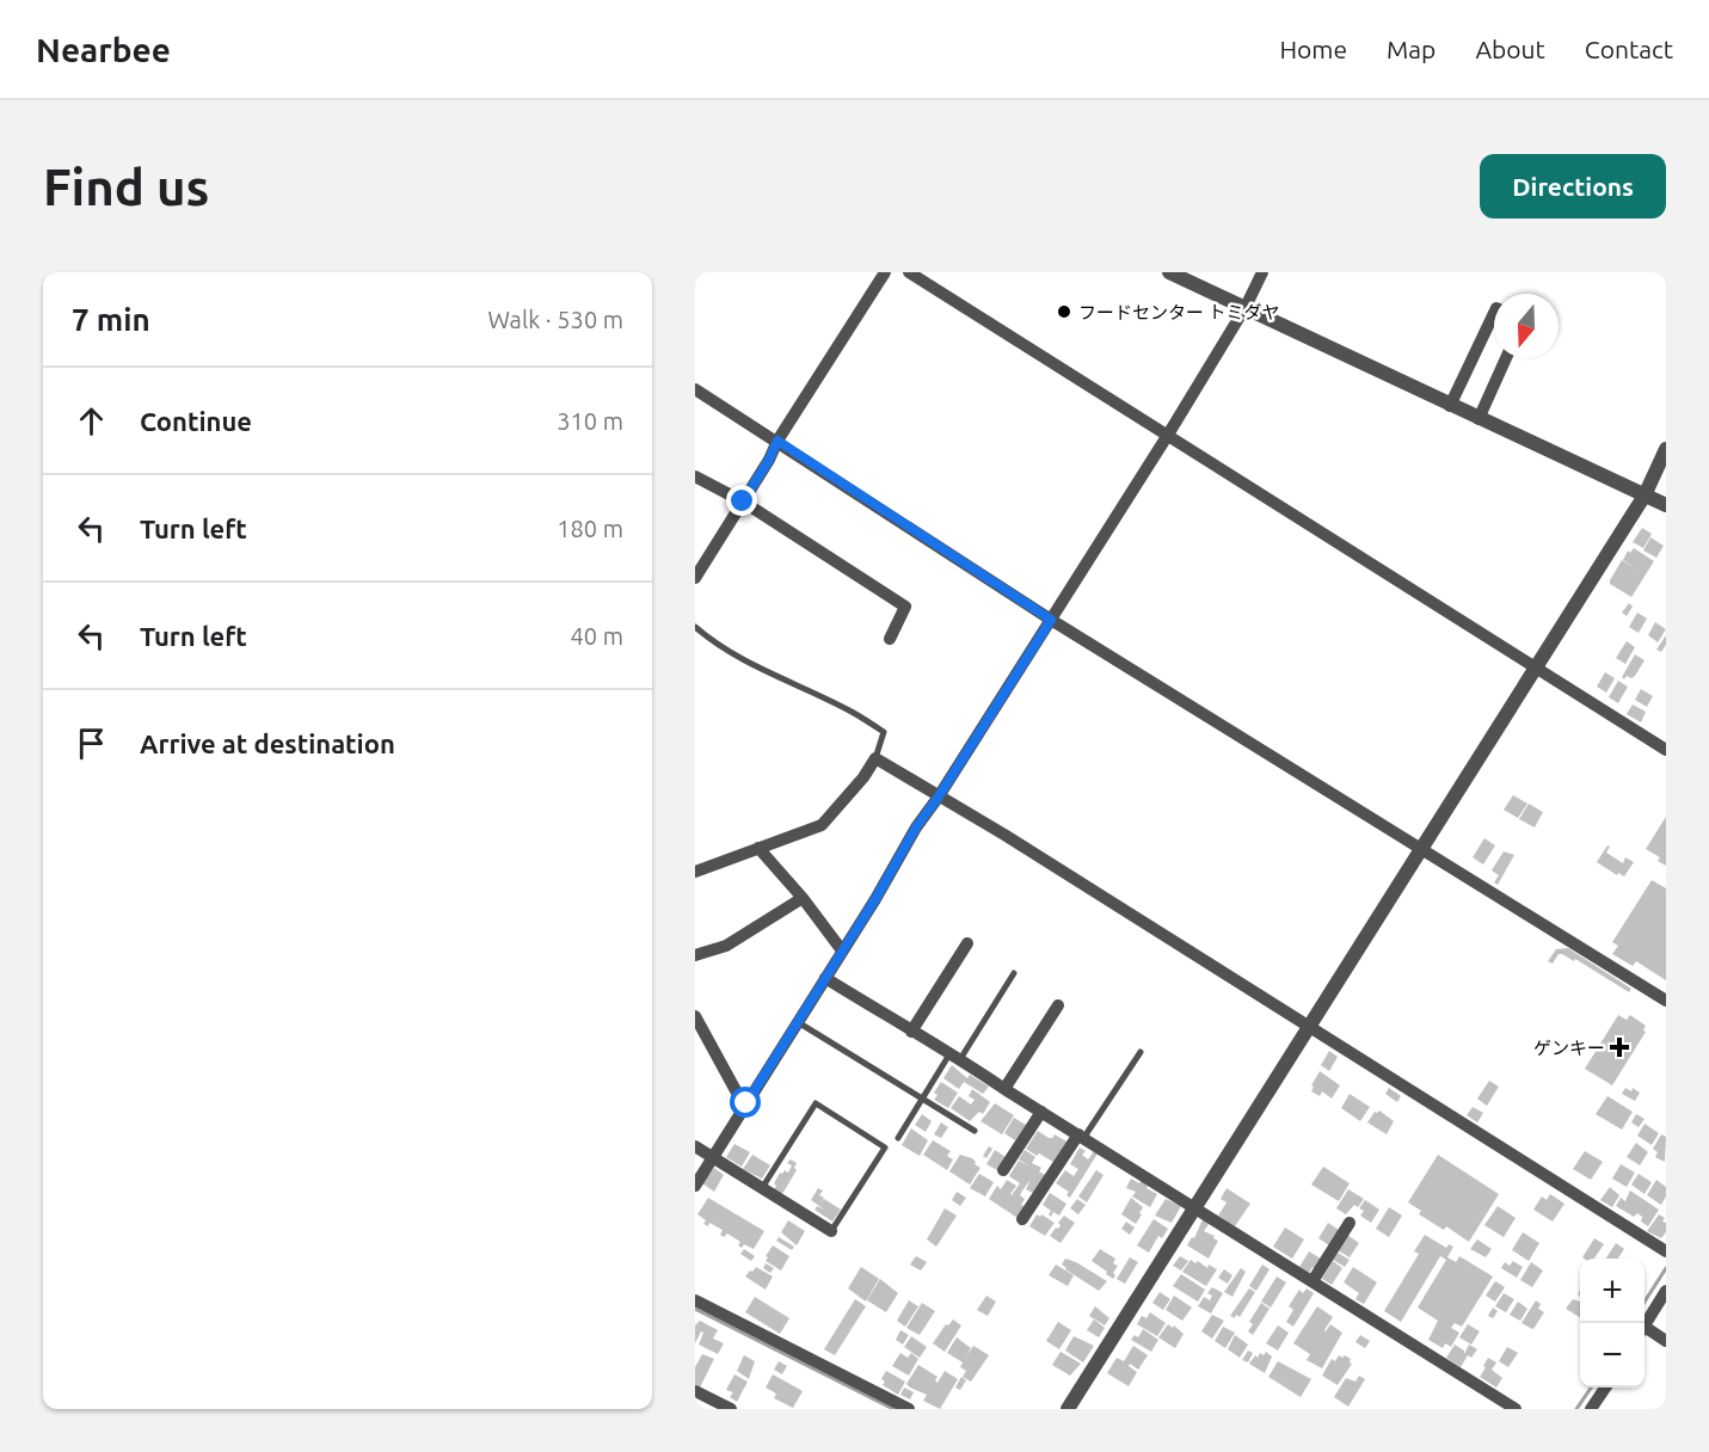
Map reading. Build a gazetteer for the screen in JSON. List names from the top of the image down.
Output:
{
  "places": {
    "other": ["フードセンター トミダヤ"],
    "health": ["ゲンキー"]
  },
  "north": "bottom",
  "page": {
    "header": "Nearbee",
    "nav": [
      "Home",
      "Map",
      "About",
      "Contact"
    ],
    "buttons": "Directions",
    "title": "Find us",
    "heading": ["7 min", "Walk · 530 m"],
    "list": [
      ["Continue", "310 m"],
      ["Turn left", "180 m"],
      ["Turn left", "40 m"],
      "Arrive at destination"
    ],
    "map_buttons": ["+", "−"]
  }
}
